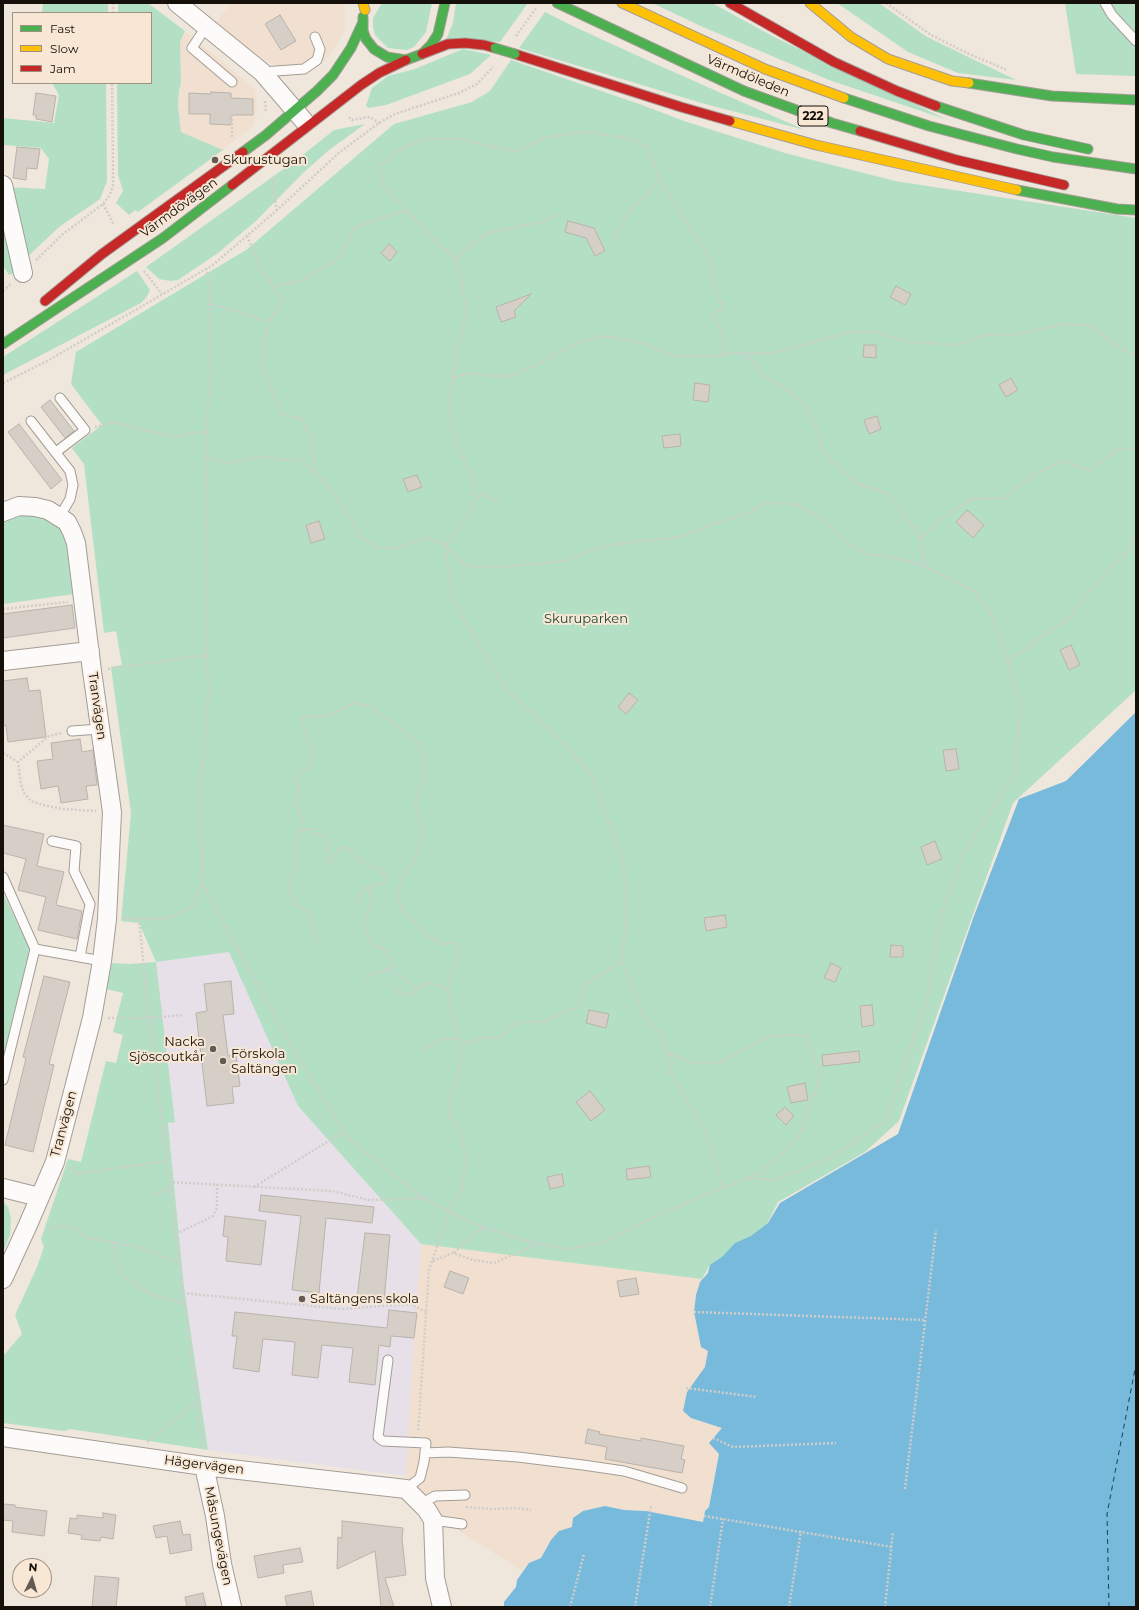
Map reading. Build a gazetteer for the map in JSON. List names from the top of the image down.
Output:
{
  "streets": {
    "main road": ["Värmdöleden", "222", "Värmdövägen"],
    "street": ["Tranvägen", "Hägervägen", "Måsungevägen"]
  },
  "crossings": [
    ["Hägervägen", "Måsungevägen"]
  ],
  "parks": ["Skuruparken"],
  "places": [
    "Skurustugan",
    "Nacka Sjöscoutkår",
    "Förskola Saltängen",
    "Saltängens skola"
  ],
  "legend": ["Fast", "Slow", "Jam"],
  "north": "top"
}
